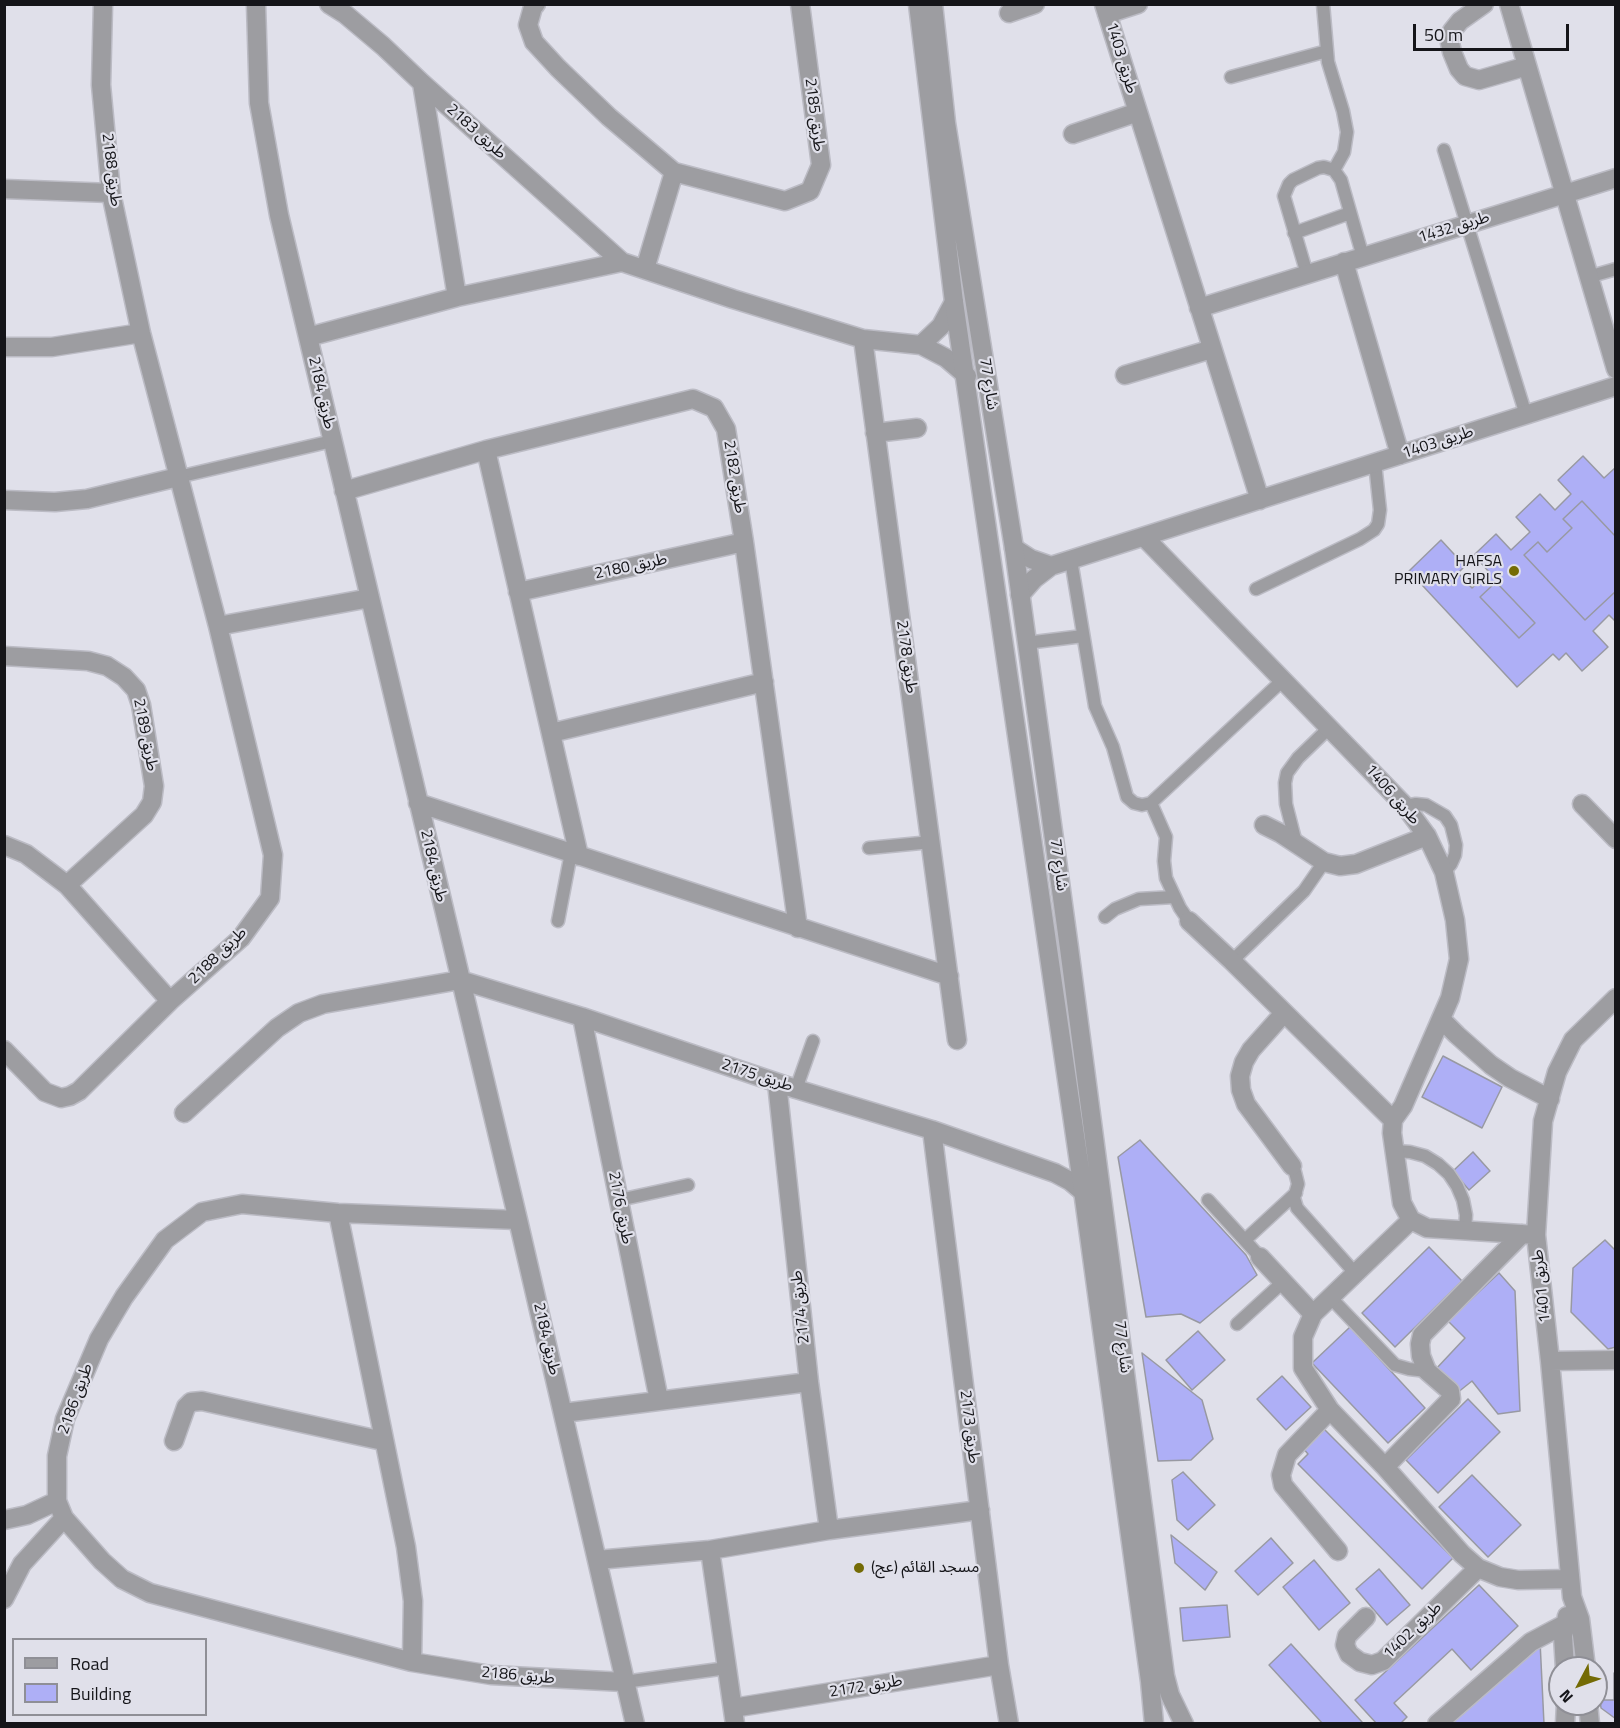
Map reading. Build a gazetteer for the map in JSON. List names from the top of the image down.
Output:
{
  "streets": {
    "street": [
      "طريق 1403",
      "طريق 2185",
      "طريق 2183",
      "طريق 2188",
      "طريق 1432",
      "شارع 77",
      "طريق 2184",
      "طريق 2182",
      "طريق 2180",
      "طريق 2178",
      "طريق 2189",
      "طريق 1406",
      "طريق 2175",
      "طريق 2176",
      "طريق 1401",
      "طريق 2174",
      "طريق 2186",
      "طريق 2173",
      "طريق 1402",
      "طريق 2172"
    ]
  },
  "crossings": [
    ["طريق 1403", "طريق 1432"],
    ["طريق 1403", "شارع 77"],
    ["طريق 1403", "طريق 1406"],
    ["طريق 2183", "شارع 77"],
    ["طريق 2183", "طريق 2184"],
    ["طريق 2183", "طريق 2178"],
    ["شارع 77", "طريق 2175"],
    ["طريق 2184", "طريق 2182"],
    ["طريق 2184", "طريق 2175"],
    ["طريق 2184", "طريق 2186"],
    ["طريق 2182", "طريق 2180"],
    ["طريق 2175", "طريق 2176"],
    ["طريق 2175", "طريق 2174"],
    ["طريق 2175", "طريق 2173"],
    ["طريق 2173", "طريق 2172"]
  ],
  "places": ["HAFSA PRIMARY GIRLS", "مسجد القائم (عج)"],
  "legend": ["Road", "Building"],
  "scale_bar": "50 m",
  "north": "bottom left"
}
